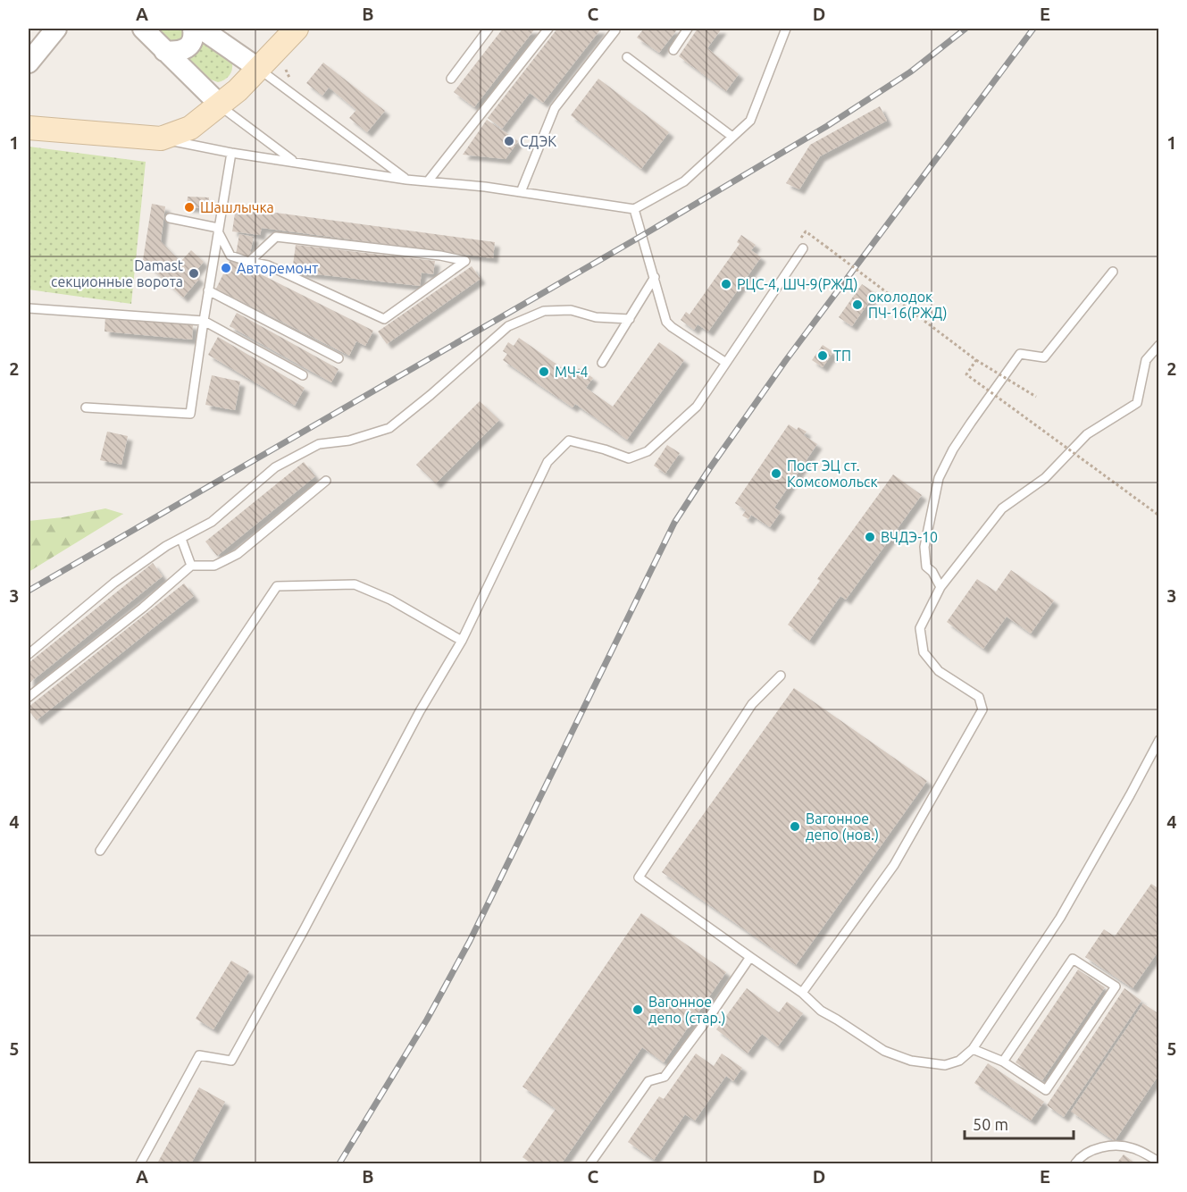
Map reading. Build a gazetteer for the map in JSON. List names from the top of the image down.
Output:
{
  "places": [
    "СДЭК",
    "Шашлычка",
    "Авторемонт",
    "Damast секционные ворота",
    "РЦС-4, ШЧ-9(РЖД)",
    "околодок ПЧ-16(РЖД)",
    "ТП",
    "МЧ-4",
    "Пост ЭЦ ст. Комсомольск",
    "ВЧДЭ-10",
    "Вагонное депо (нов.)",
    "Вагонное депо (стар.)"
  ],
  "scale_bar": "50 m",
  "grid": {
    "columns": [
      "A",
      "B",
      "C",
      "D",
      "E"
    ],
    "rows": [
      "1",
      "2",
      "3",
      "4",
      "5"
    ]
  }
}
